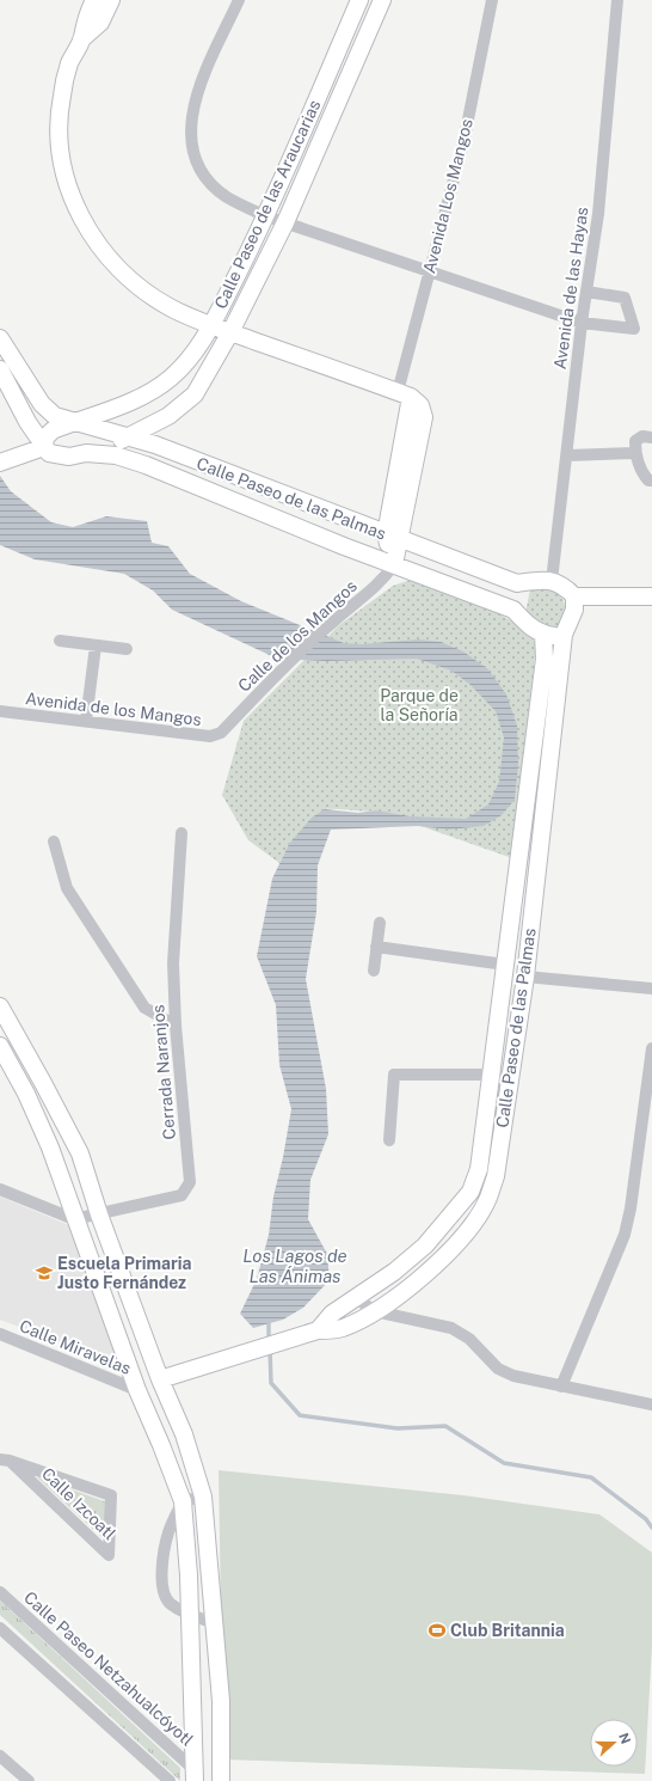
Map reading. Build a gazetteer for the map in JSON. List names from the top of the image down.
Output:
{
  "streets": {
    "street": [
      "Avenida Los Mangos",
      "Calle Paseo de las Araucarias",
      "Avenida de las Hayas",
      "Calle Paseo de las Palmas",
      "Calle de los Mangos",
      "Avenida de los Mangos",
      "Cerrada Naranjos",
      "Calle Miravelas",
      "Calle Izcoatl",
      "Calle Paseo Netzahualcóyotl"
    ]
  },
  "crossings": [
    ["Calle Paseo de las Araucarias", "Calle Paseo de las Palmas"],
    ["Avenida de las Hayas", "Calle Paseo de las Palmas"],
    ["Calle Paseo de las Palmas", "Calle de los Mangos"],
    ["Calle de los Mangos", "Avenida de los Mangos"]
  ],
  "water": ["Los Lagos de Las Ánimas"],
  "parks": ["Parque de la Señoría"],
  "places": {
    "school or university": ["Escuela Primaria Justo Fernández"],
    "sports": ["Club Britannia"]
  },
  "north": "right"
}
